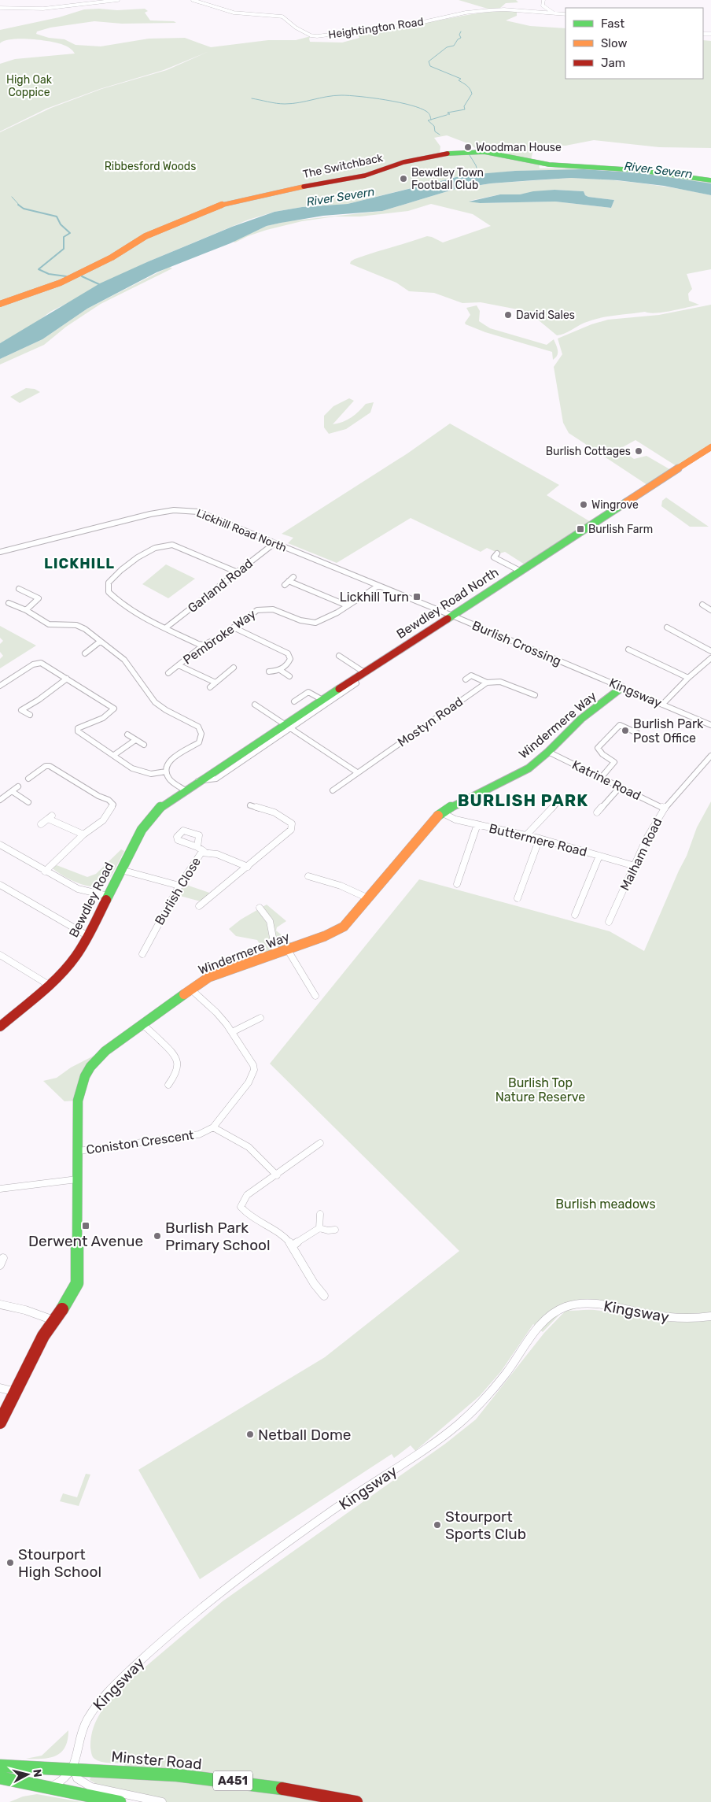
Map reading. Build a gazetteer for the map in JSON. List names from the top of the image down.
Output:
{
  "streets": {
    "main road": [
      "The Switchback",
      "Bewdley Road North",
      "Windermere Way",
      "Bewdley Road",
      "Minster Road",
      "A451"
    ],
    "street": [
      "Heightington Road",
      "Lickhill Road North",
      "Garland Road",
      "Pembroke Way",
      "Burlish Crossing",
      "Kingsway",
      "Mostyn Road",
      "Katrine Road",
      "Buttermere Road",
      "Malham Road",
      "Burlish Close",
      "Coniston Crescent"
    ]
  },
  "crossings": [
    ["Lickhill Road North", "Garland Road"],
    ["Lickhill Road North", "Bewdley Road North"],
    ["Lickhill Road North", "Pembroke Way"],
    ["Lickhill Road North", "Burlish Crossing"],
    ["Bewdley Road North", "Burlish Crossing"],
    ["Bewdley Road North", "Bewdley Road"],
    ["Burlish Crossing", "Kingsway"],
    ["Kingsway", "Windermere Way"],
    ["Kingsway", "Minster Road"],
    ["Windermere Way", "Katrine Road"],
    ["Windermere Way", "Buttermere Road"],
    ["Windermere Way", "Coniston Crescent"],
    ["Katrine Road", "Malham Road"],
    ["Buttermere Road", "Malham Road"]
  ],
  "districts": ["LICKHILL", "BURLISH PARK"],
  "water": ["River Severn"],
  "parks": [
    "High Oak Coppice",
    "Ribbesford Woods",
    "Burlish Top Nature Reserve",
    "Burlish meadows"
  ],
  "places": {
    "other": [
      "Woodman House",
      "Bewdley Town Football Club",
      "David Sales",
      "Burlish Cottages",
      "Wingrove",
      "Burlish Park Post Office",
      "Burlish Park Primary School",
      "Netball Dome",
      "Stourport Sports Club",
      "Stourport High School"
    ],
    "transit": ["Burlish Farm", "Lickhill Turn", "Derwent Avenue"]
  },
  "legend": ["Fast", "Slow", "Jam"],
  "north": "right"
}
